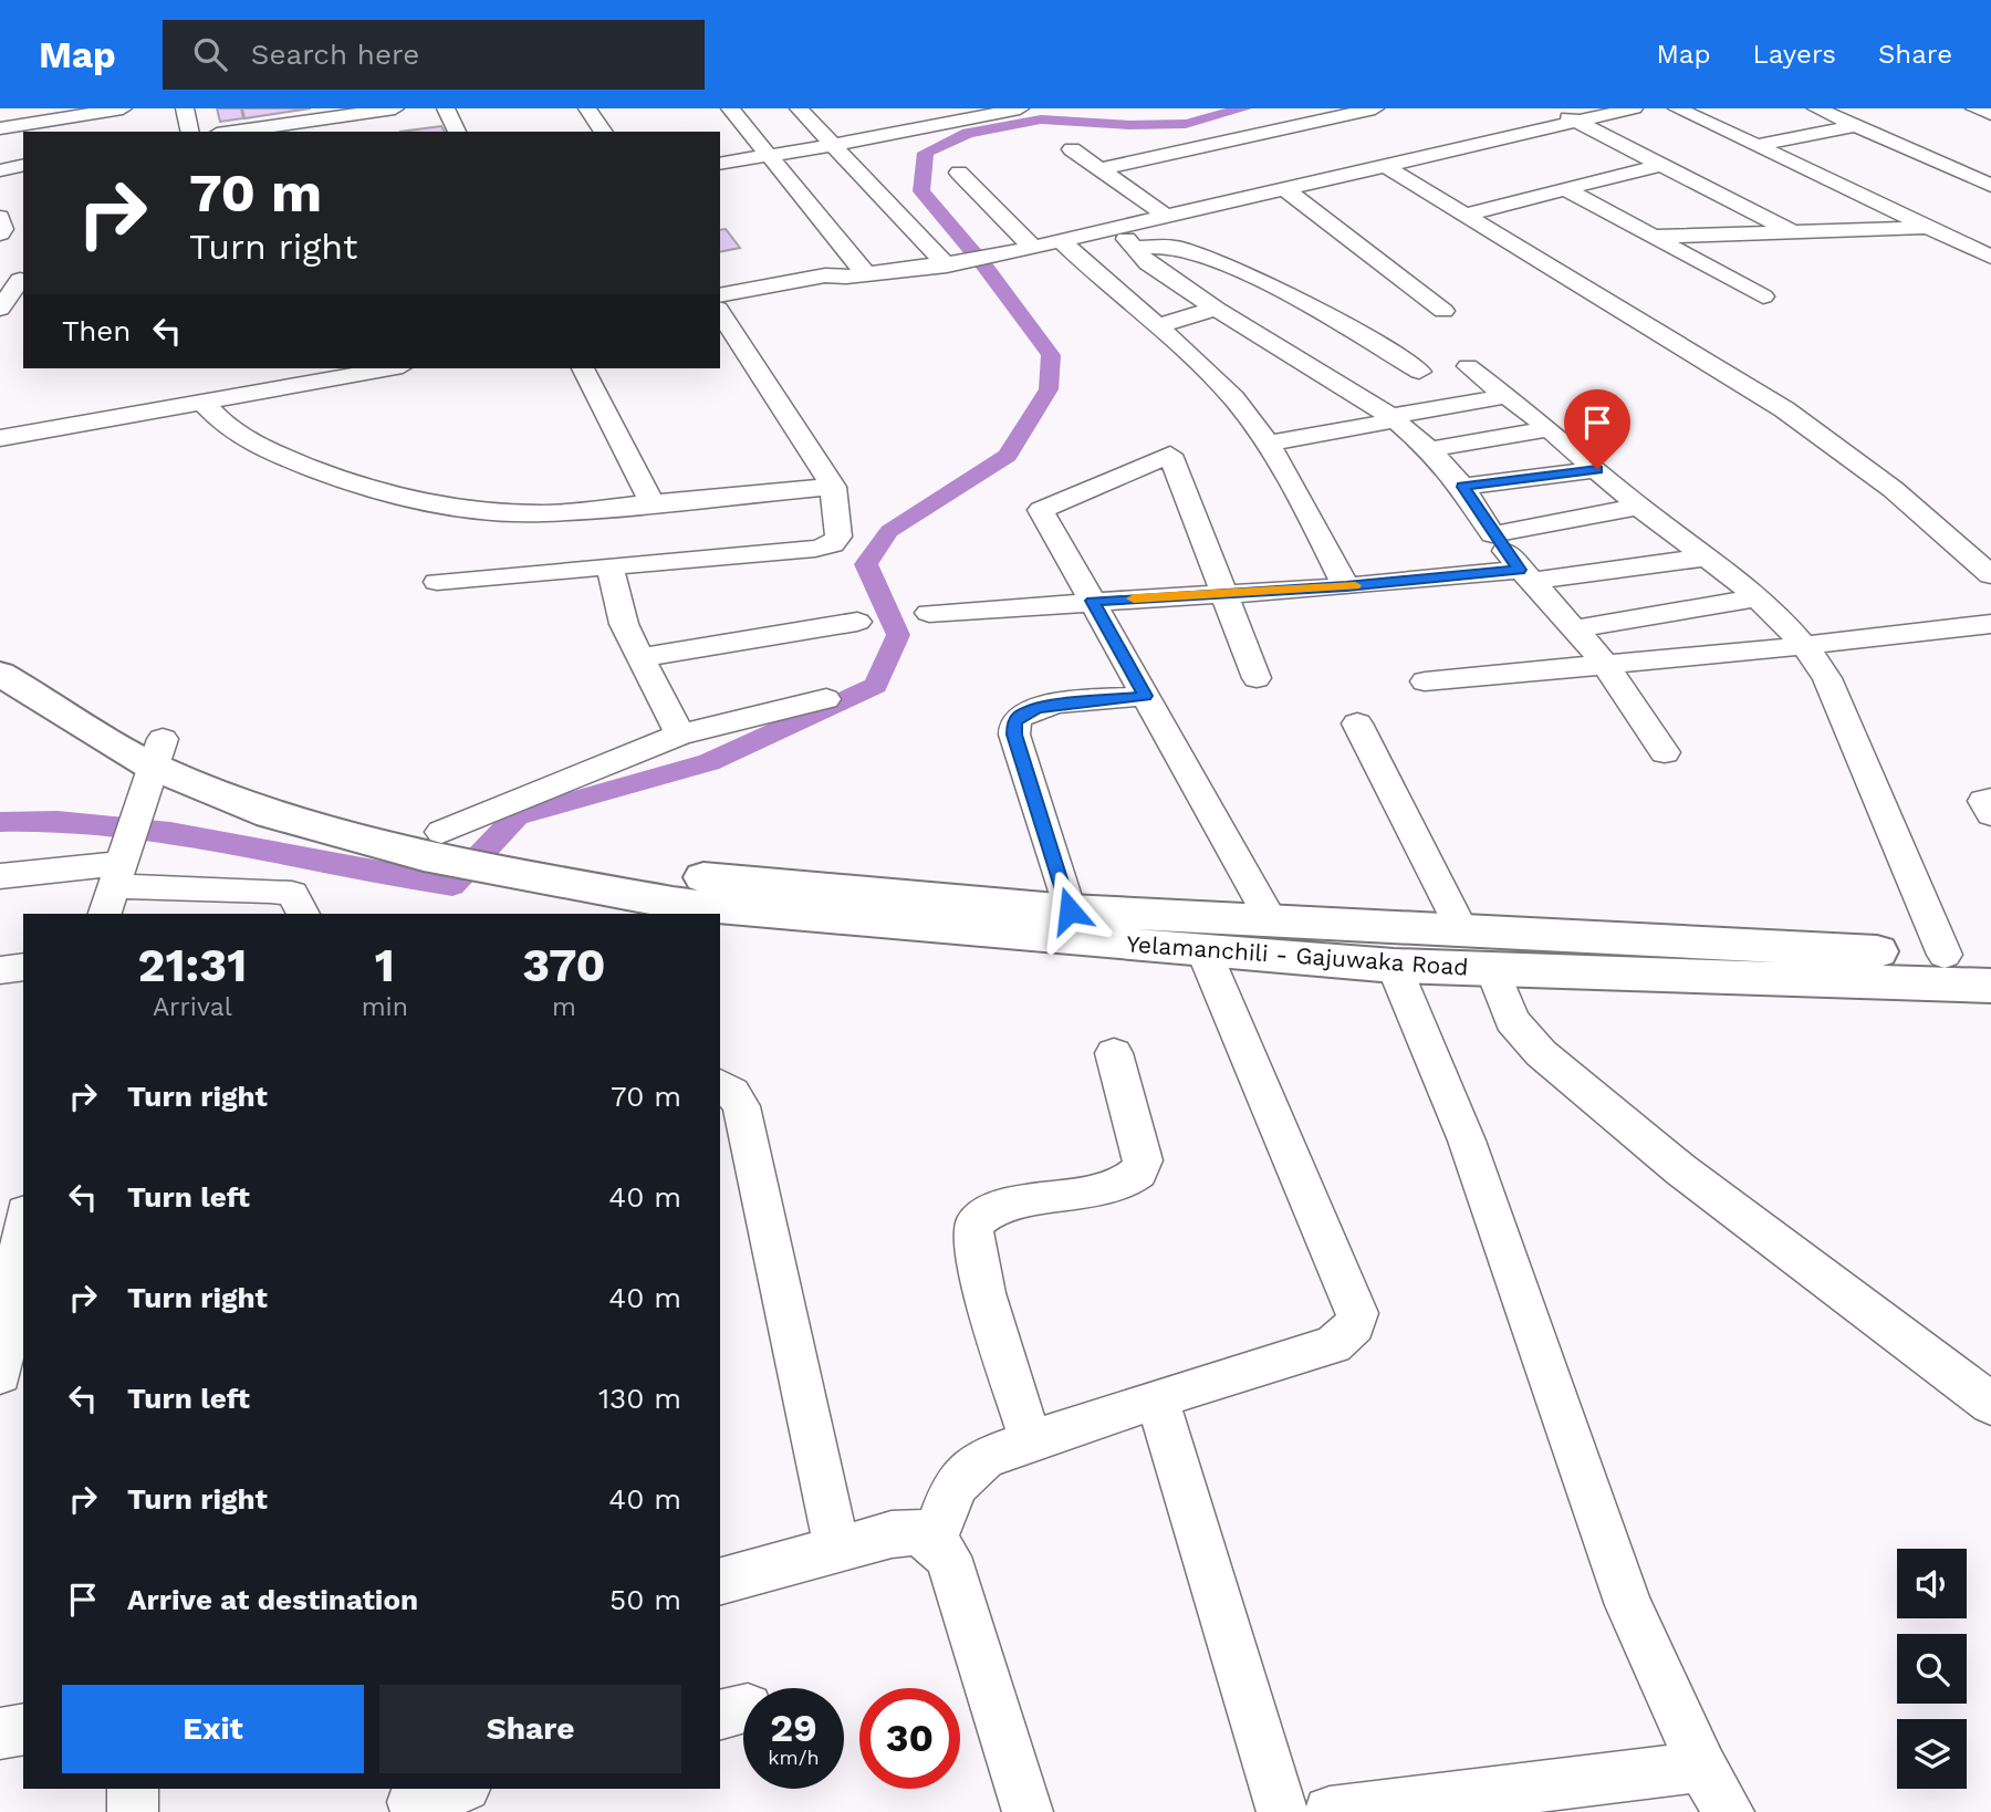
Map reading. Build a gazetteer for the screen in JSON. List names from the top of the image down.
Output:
{
  "streets": {
    "main road": ["Yelamanchili - Gajuwaka Road"]
  },
  "page": {
    "header": "Map",
    "search": "Search here",
    "nav": ["Map", "Layers", "Share"],
    "turn": ["70 m", "Turn right"],
    "then": "Then",
    "eta": [
      "21:31",
      "Arrival",
      "1",
      "min",
      "370",
      "m"
    ],
    "list": [
      {
        "name": "Turn right",
        "value": "70 m"
      },
      {
        "name": "Turn left",
        "value": "40 m"
      },
      {
        "name": "Turn right",
        "value": "40 m"
      },
      {
        "name": "Turn left",
        "value": "130 m"
      },
      {
        "name": "Turn right",
        "value": "40 m"
      },
      {
        "name": "Arrive at destination",
        "value": "50 m"
      }
    ],
    "buttons": ["Exit", "Share"],
    "speed": "29 km/h",
    "limit": "30"
  }
}
